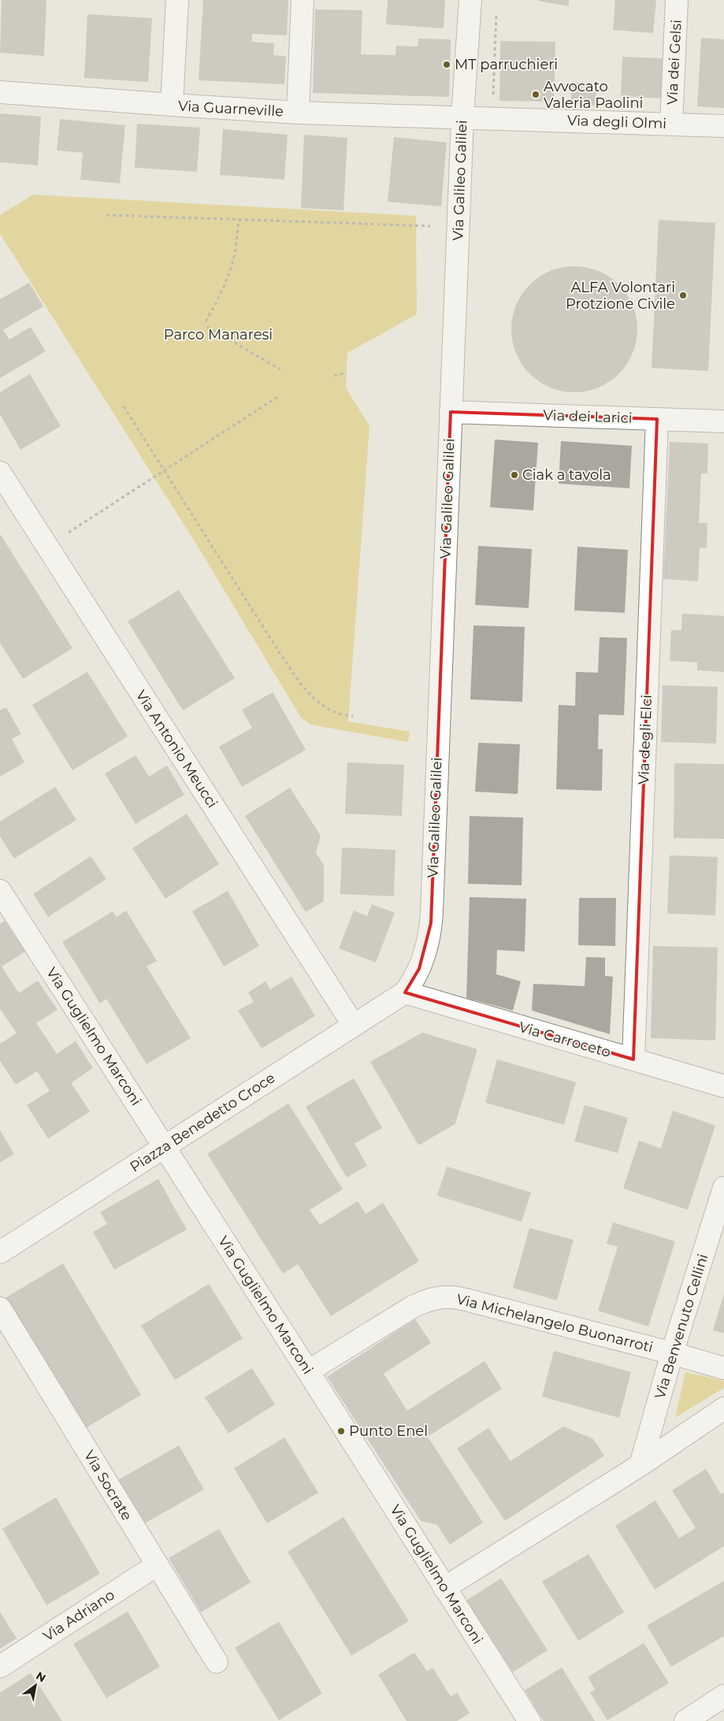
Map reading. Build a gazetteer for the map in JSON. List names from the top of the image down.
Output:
{
  "streets": {
    "street": [
      "Via dei Gelsi",
      "Via Guarneville",
      "Via degli Olmi",
      "Via Galileo Galilei",
      "Via dei Larici",
      "Via degli Elci",
      "Via Antonio Meucci",
      "Via Guglielmo Marconi",
      "Via Carroceto",
      "Piazza Benedetto Croce",
      "Via Michelangelo Buonarroti",
      "Via Benvenuto Cellini",
      "Via Socrate",
      "Via Adriano"
    ]
  },
  "crossings": [
    ["Via dei Gelsi", "Via degli Olmi"],
    ["Via Guarneville", "Via degli Olmi"],
    ["Via Guarneville", "Via Galileo Galilei"],
    ["Via degli Olmi", "Via Galileo Galilei"],
    ["Via Galileo Galilei", "Via dei Larici"],
    ["Via Galileo Galilei", "Via Carroceto"],
    ["Via Galileo Galilei", "Piazza Benedetto Croce"],
    ["Via dei Larici", "Via degli Elci"],
    ["Via degli Elci", "Via Carroceto"],
    ["Via Antonio Meucci", "Piazza Benedetto Croce"],
    ["Via Guglielmo Marconi", "Piazza Benedetto Croce"],
    ["Via Guglielmo Marconi", "Via Michelangelo Buonarroti"],
    ["Via Carroceto", "Piazza Benedetto Croce"],
    ["Via Michelangelo Buonarroti", "Via Benvenuto Cellini"],
    ["Via Socrate", "Via Adriano"]
  ],
  "parks": ["Parco Manaresi"],
  "places": [
    "MT parruchieri",
    "Avvocato Valeria Paolini",
    "ALFA Volontari Protzione Civile",
    "Ciak a tavola",
    "Punto Enel"
  ],
  "north": "top right"
}
